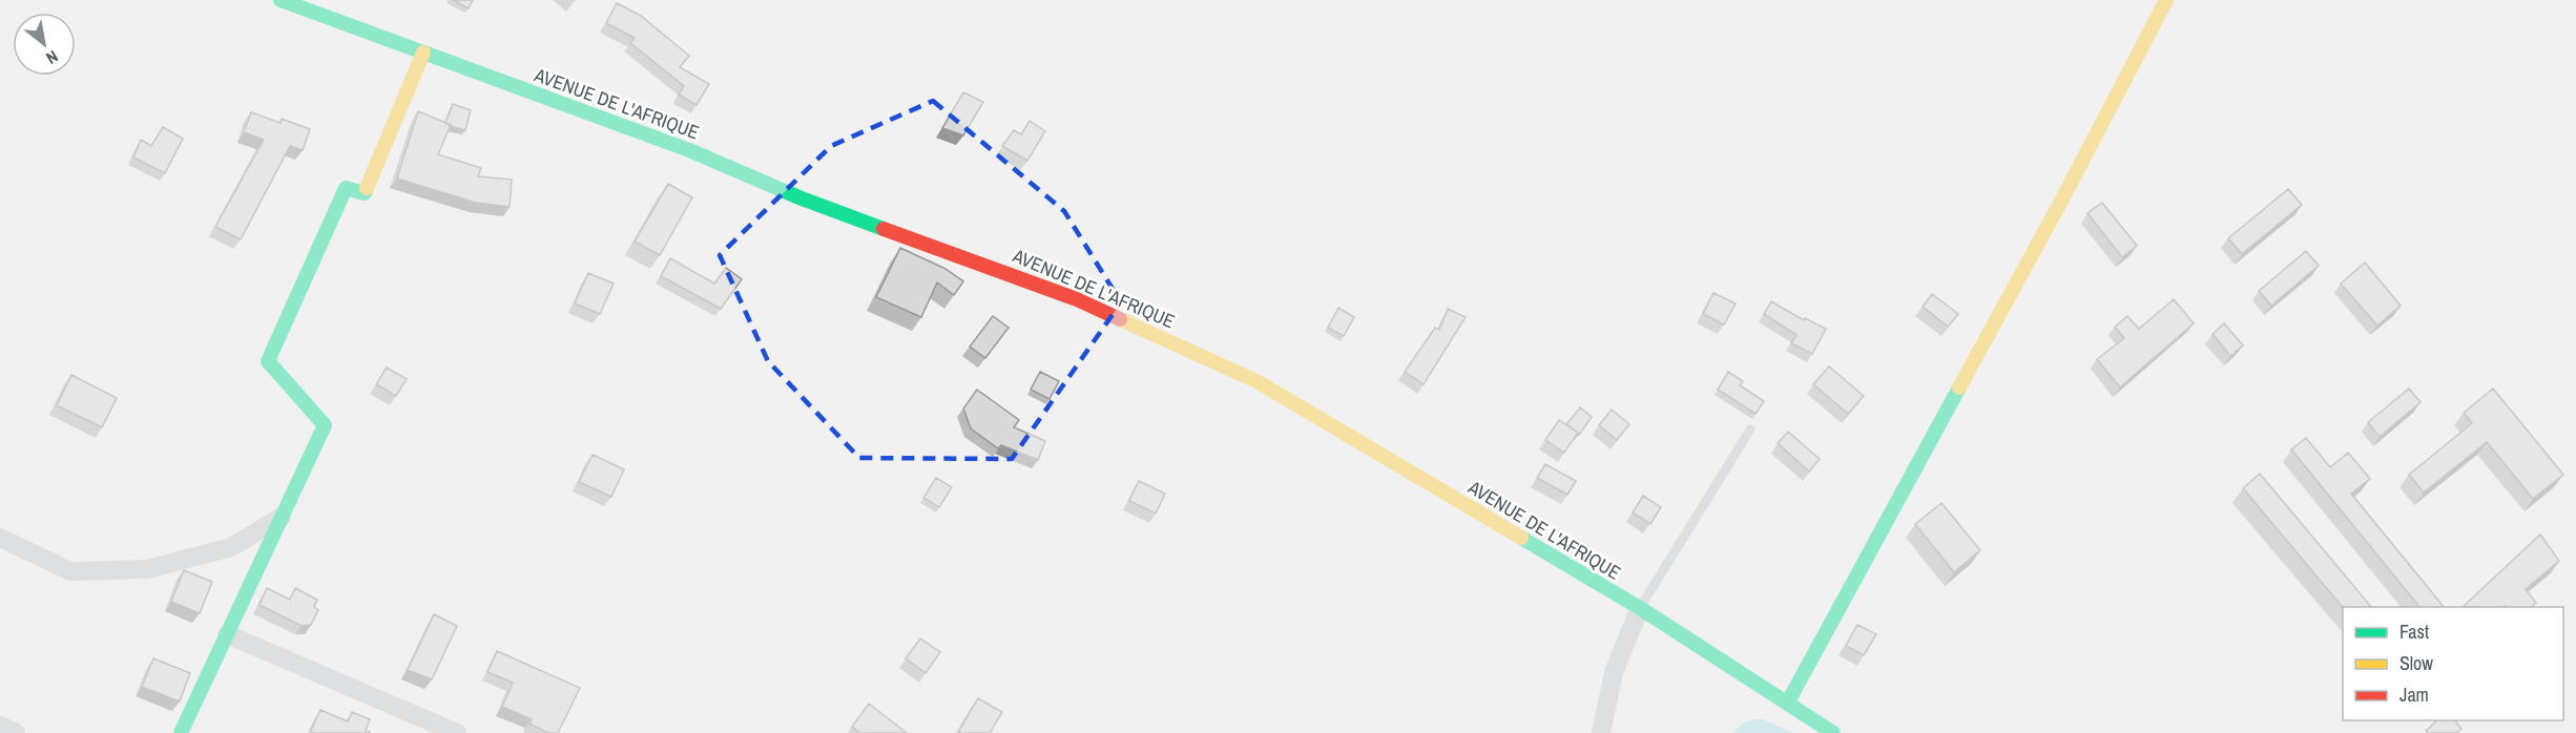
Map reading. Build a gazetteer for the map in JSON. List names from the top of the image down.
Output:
{
  "streets": {
    "main road": ["AVENUE DE L'AFRIQUE"]
  },
  "legend": ["Fast", "Slow", "Jam"],
  "north": "bottom right"
}
